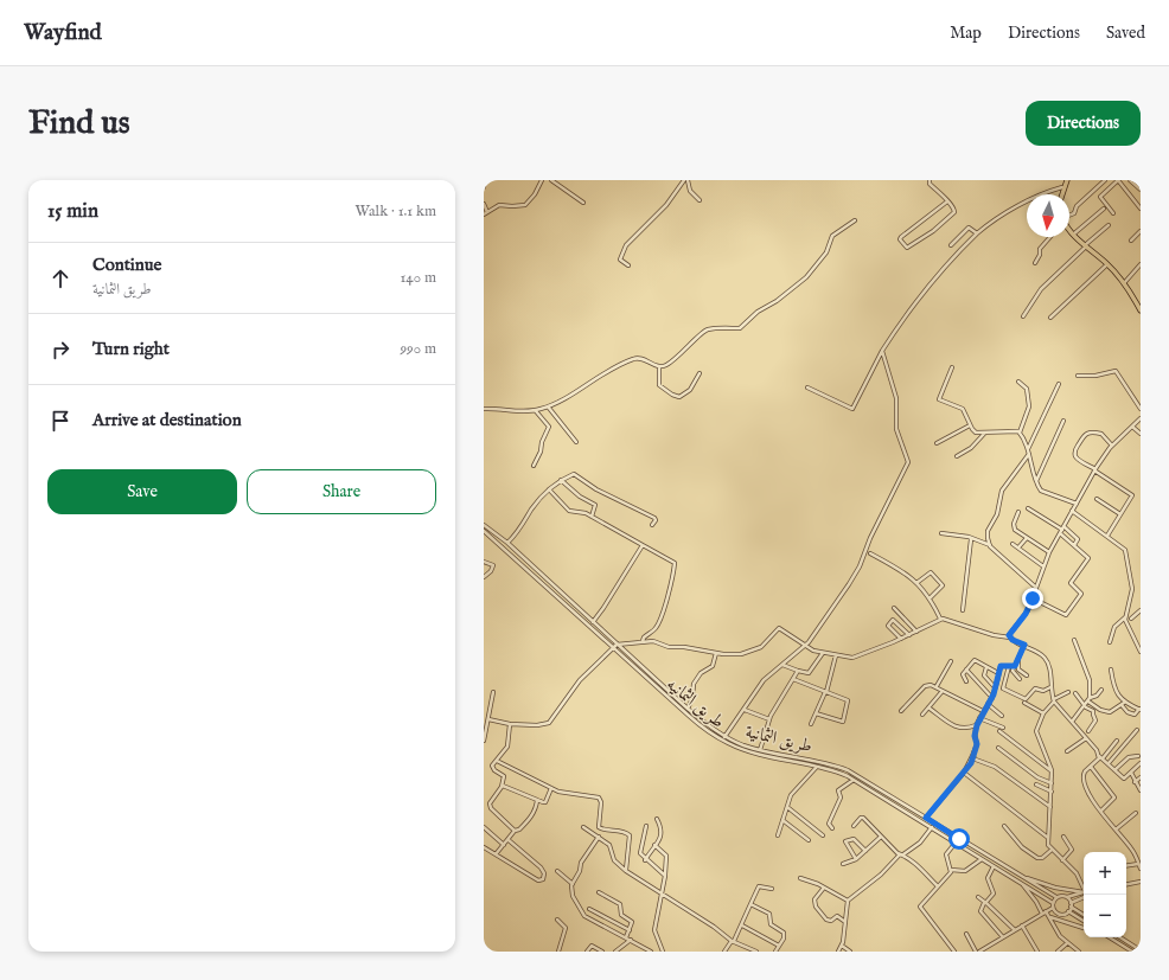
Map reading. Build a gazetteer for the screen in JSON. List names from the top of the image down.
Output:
{
  "streets": {
    "street": ["طريق الثمانيه", "طريق الثمانية"]
  },
  "crossings": [
    ["طريق الثمانيه", "طريق الثمانية"]
  ],
  "north": "bottom",
  "page": {
    "header": "Wayfind",
    "nav": ["Map", "Directions", "Saved"],
    "buttons": [
      "Directions",
      ["Save", "Share"]
    ],
    "title": "Find us",
    "heading": ["15 min", "Walk · 1.1 km"],
    "list": [
      ["Continue", "طريق الثمانية", "140 m"],
      ["Turn right", "990 m"],
      "Arrive at destination"
    ],
    "map_buttons": ["+", "−"]
  }
}
